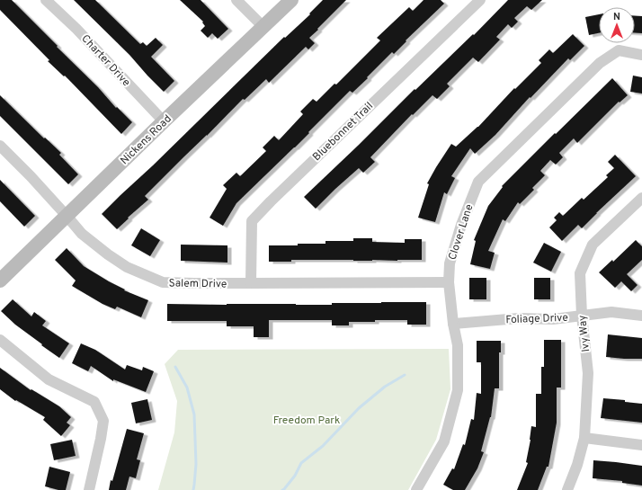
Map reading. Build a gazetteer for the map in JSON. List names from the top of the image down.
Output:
{
  "streets": {
    "street": [
      "Charter Drive",
      "Bluebonnet Trail",
      "Nickens Road",
      "Clover Lane",
      "Salem Drive",
      "Foliage Drive",
      "Ivy Way"
    ]
  },
  "crossings": [
    ["Charter Drive", "Nickens Road"],
    ["Bluebonnet Trail", "Salem Drive"],
    ["Nickens Road", "Salem Drive"],
    ["Clover Lane", "Salem Drive"],
    ["Clover Lane", "Foliage Drive"],
    ["Foliage Drive", "Ivy Way"]
  ],
  "parks": ["Freedom Park"],
  "north": "top"
}
